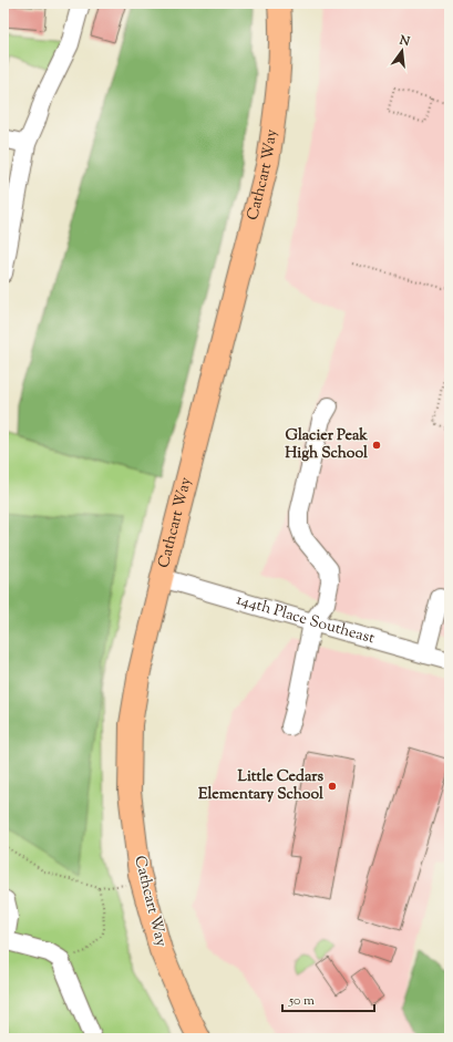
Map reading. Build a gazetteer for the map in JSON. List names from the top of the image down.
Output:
{
  "streets": {
    "main road": ["Cathcart Way"],
    "street": ["144th Place Southeast"]
  },
  "crossings": [
    ["Cathcart Way", "144th Place Southeast"]
  ],
  "places": ["Glacier Peak High School", "Little Cedars Elementary School"],
  "scale_bar": "50 m",
  "north": "top"
}
